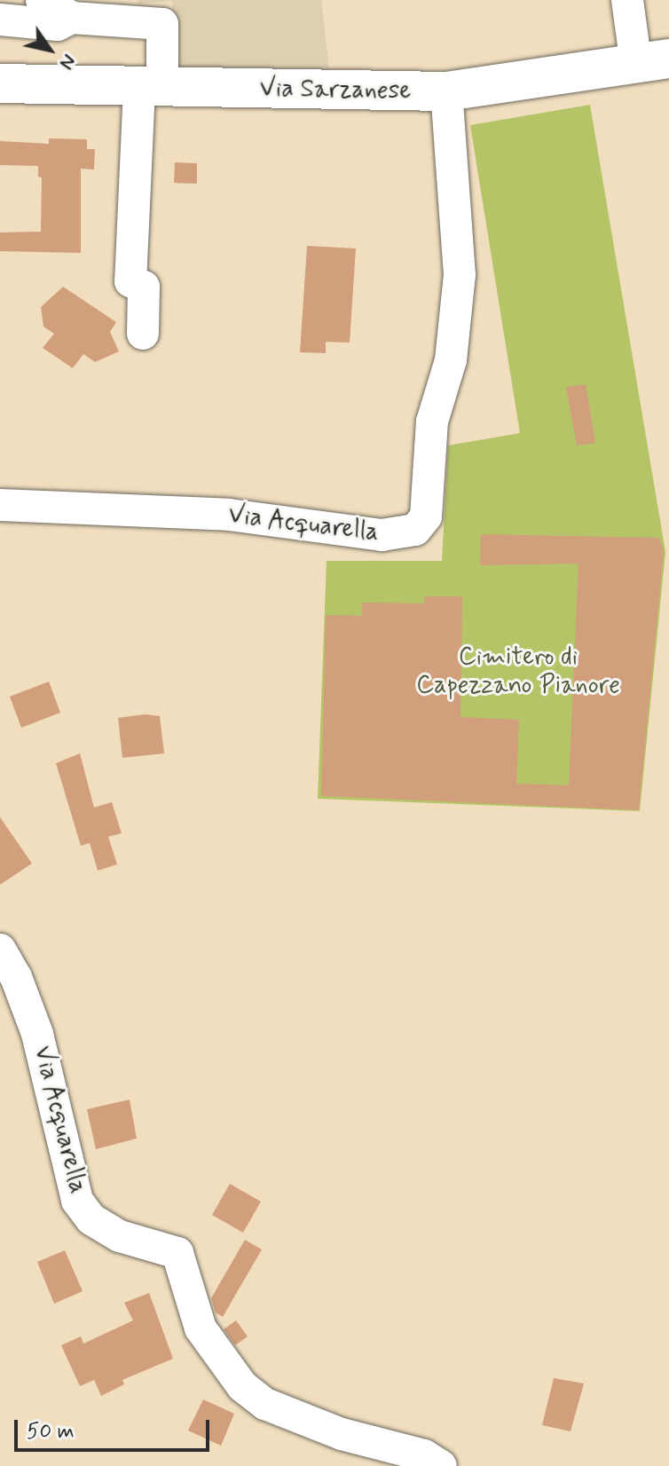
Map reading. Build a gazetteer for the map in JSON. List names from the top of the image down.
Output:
{
  "streets": {
    "main road": ["Via Sarzanese"],
    "street": ["Via Acquarella"]
  },
  "crossings": [
    ["Via Sarzanese", "Via Acquarella"]
  ],
  "parks": ["Cimitero di Capezzano Pianore"],
  "scale_bar": "50 m",
  "north": "bottom right"
}
